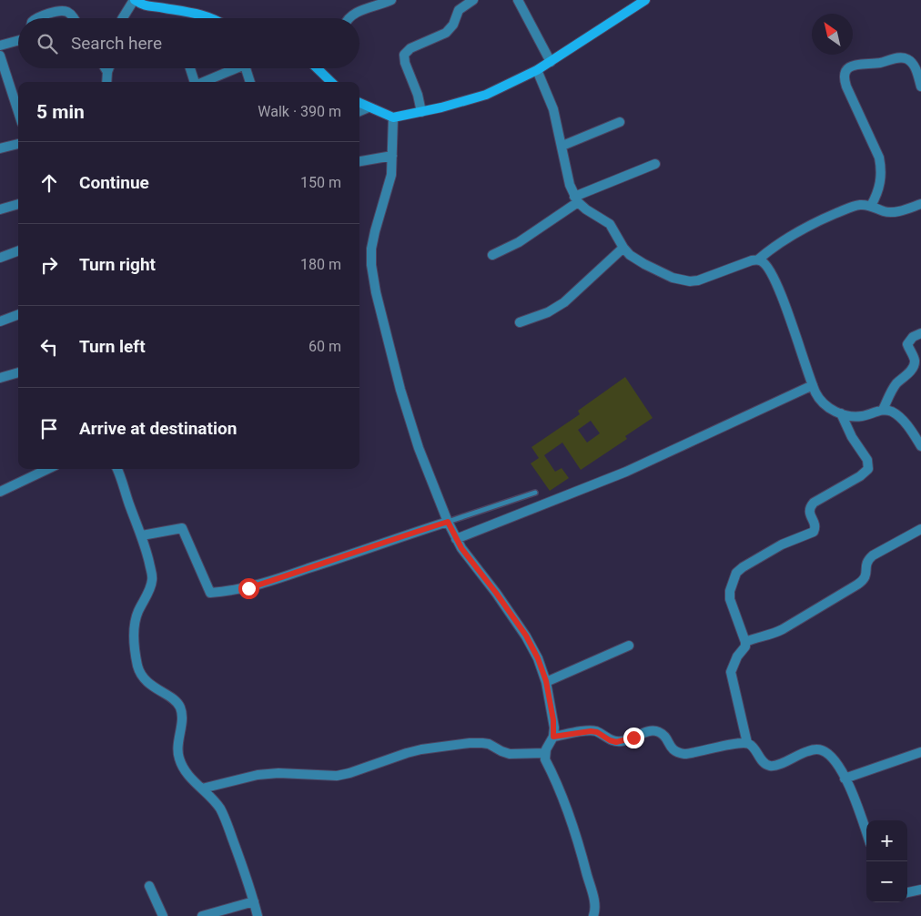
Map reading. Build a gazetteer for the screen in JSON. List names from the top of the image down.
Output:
{
  "north": "top left",
  "page": {
    "search": "Search here",
    "heading": ["5 min", "Walk · 390 m"],
    "list": [
      ["Continue", "150 m"],
      ["Turn right", "180 m"],
      ["Turn left", "60 m"],
      "Arrive at destination"
    ],
    "map_buttons": ["+", "−"]
  }
}
